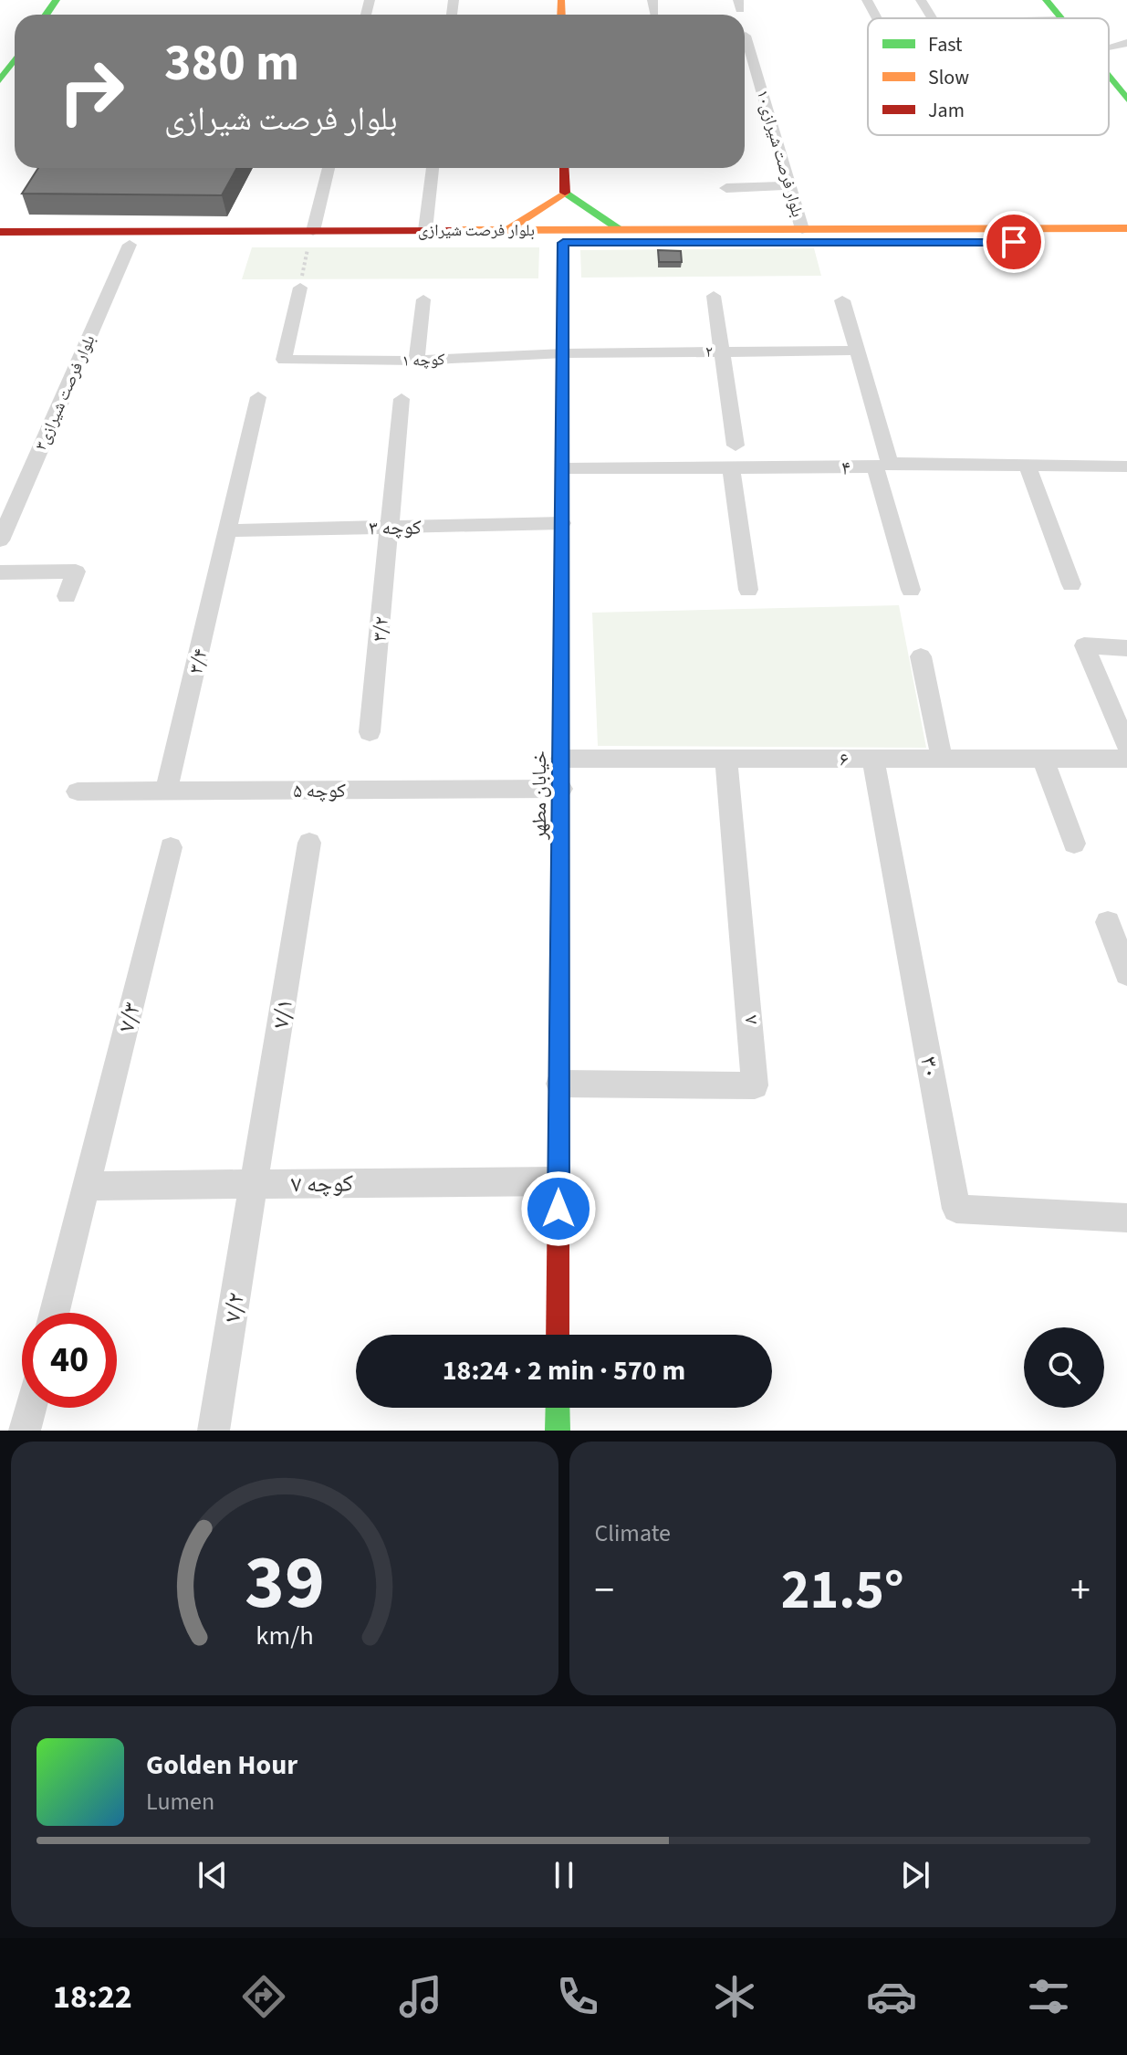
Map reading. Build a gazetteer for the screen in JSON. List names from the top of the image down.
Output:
{
  "streets": {
    "main road": ["بلوار فرصت شیرازی", "خیابان مطهر"],
    "street": [
      "بلوار فرصت شیرازی۱۰",
      "۲",
      "کوچه ۱",
      "۳بلوار فرصت شیرازی",
      "۴",
      "کوچه ۳",
      "۳/۲",
      "۳/۴",
      "۶",
      "کوچه ۵",
      "۷/۱",
      "۷/۳",
      "۸",
      "۳۰",
      "کوچه ۷",
      "۷/۲"
    ]
  },
  "crossings": [
    ["بلوار فرصت شیرازی۱۰", "بلوار فرصت شیرازی"],
    ["بلوار فرصت شیرازی", "۳بلوار فرصت شیرازی"],
    ["بلوار فرصت شیرازی", "خیابان مطهر"],
    ["۲", "کوچه ۱"],
    ["۲", "خیابان مطهر"],
    ["کوچه ۱", "خیابان مطهر"],
    ["۴", "خیابان مطهر"],
    ["کوچه ۳", "۳/۲"],
    ["کوچه ۳", "۳/۴"],
    ["کوچه ۳", "خیابان مطهر"],
    ["۳/۴", "کوچه ۵"],
    ["۶", "خیابان مطهر"],
    ["۶", "۸"],
    ["۶", "۳۰"],
    ["کوچه ۵", "خیابان مطهر"],
    ["خیابان مطهر", "۸"],
    ["خیابان مطهر", "کوچه ۷"],
    ["۷/۱", "کوچه ۷"],
    ["۷/۱", "۷/۲"],
    ["۷/۳", "کوچه ۷"],
    ["کوچه ۷", "۷/۲"]
  ],
  "legend": ["Fast", "Slow", "Jam"],
  "page": {
    "turn": ["380 m", "بلوار فرصت شیرازی"],
    "limit": "40",
    "trip": "18:24 · 2 min · 570 m",
    "tile": "Climate",
    "heat": ["−", "21.5°", "+"],
    "song": ["Golden Hour", "Lumen"],
    "tabs": "18:22",
    "gauge": ["39", "km/h"]
  }
}
